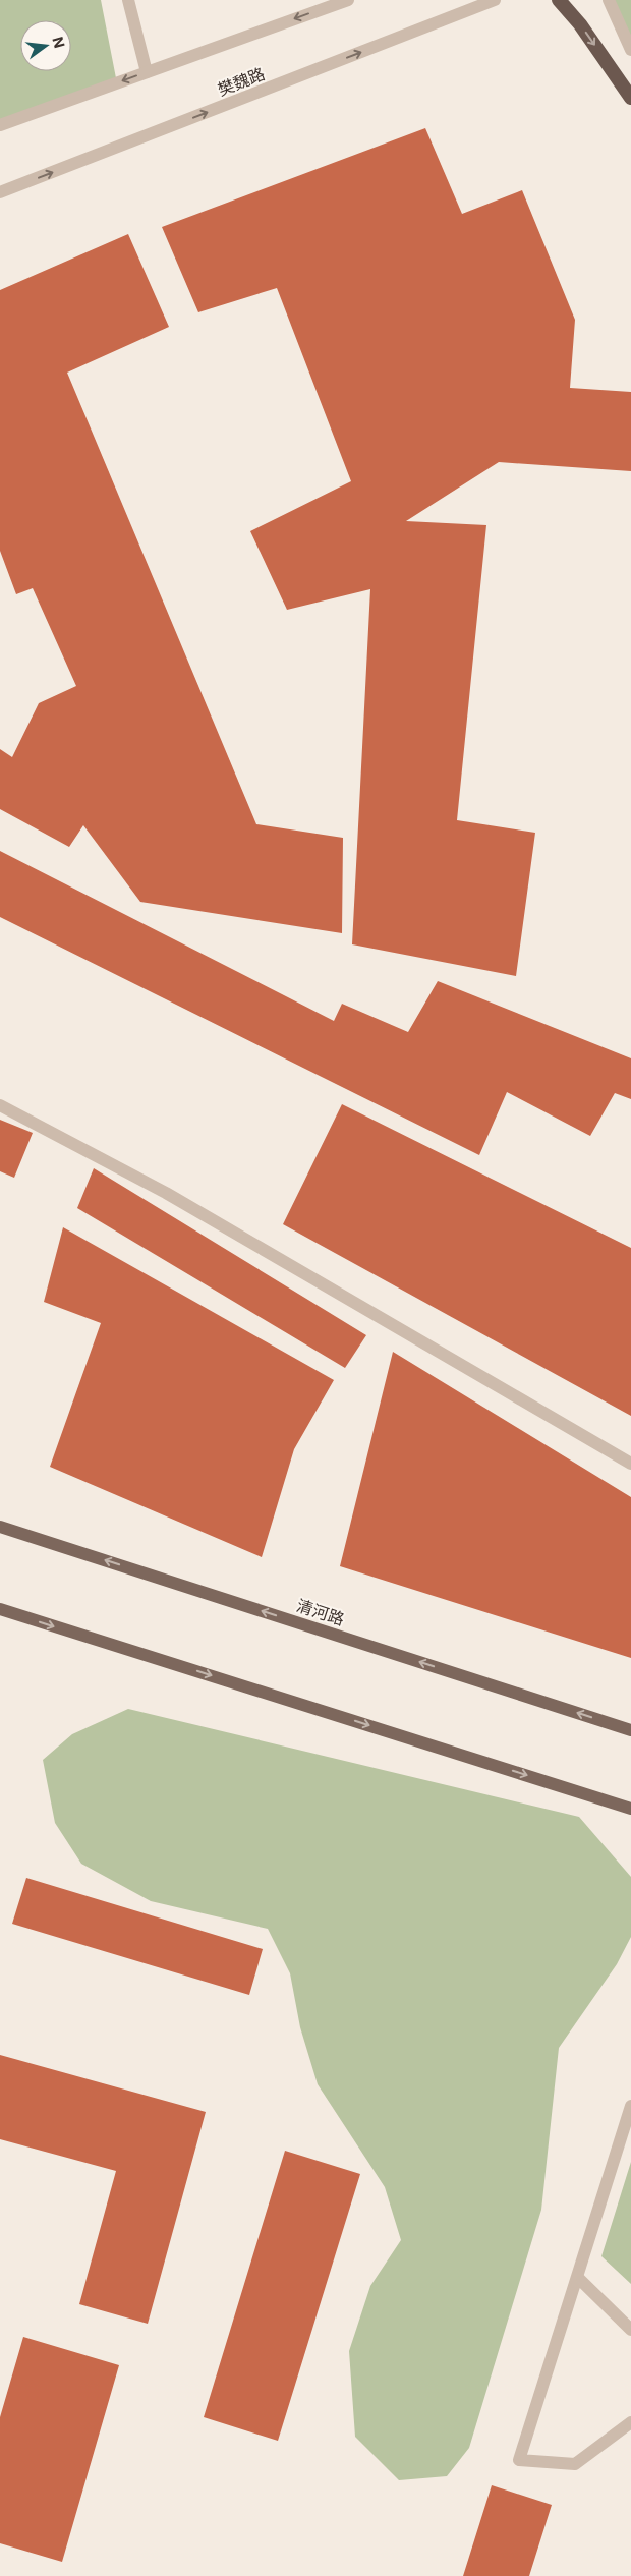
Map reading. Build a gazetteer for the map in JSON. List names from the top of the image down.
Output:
{
  "streets": {
    "main road": ["清河路"],
    "street": ["樊魏路"]
  },
  "north": "right"
}
